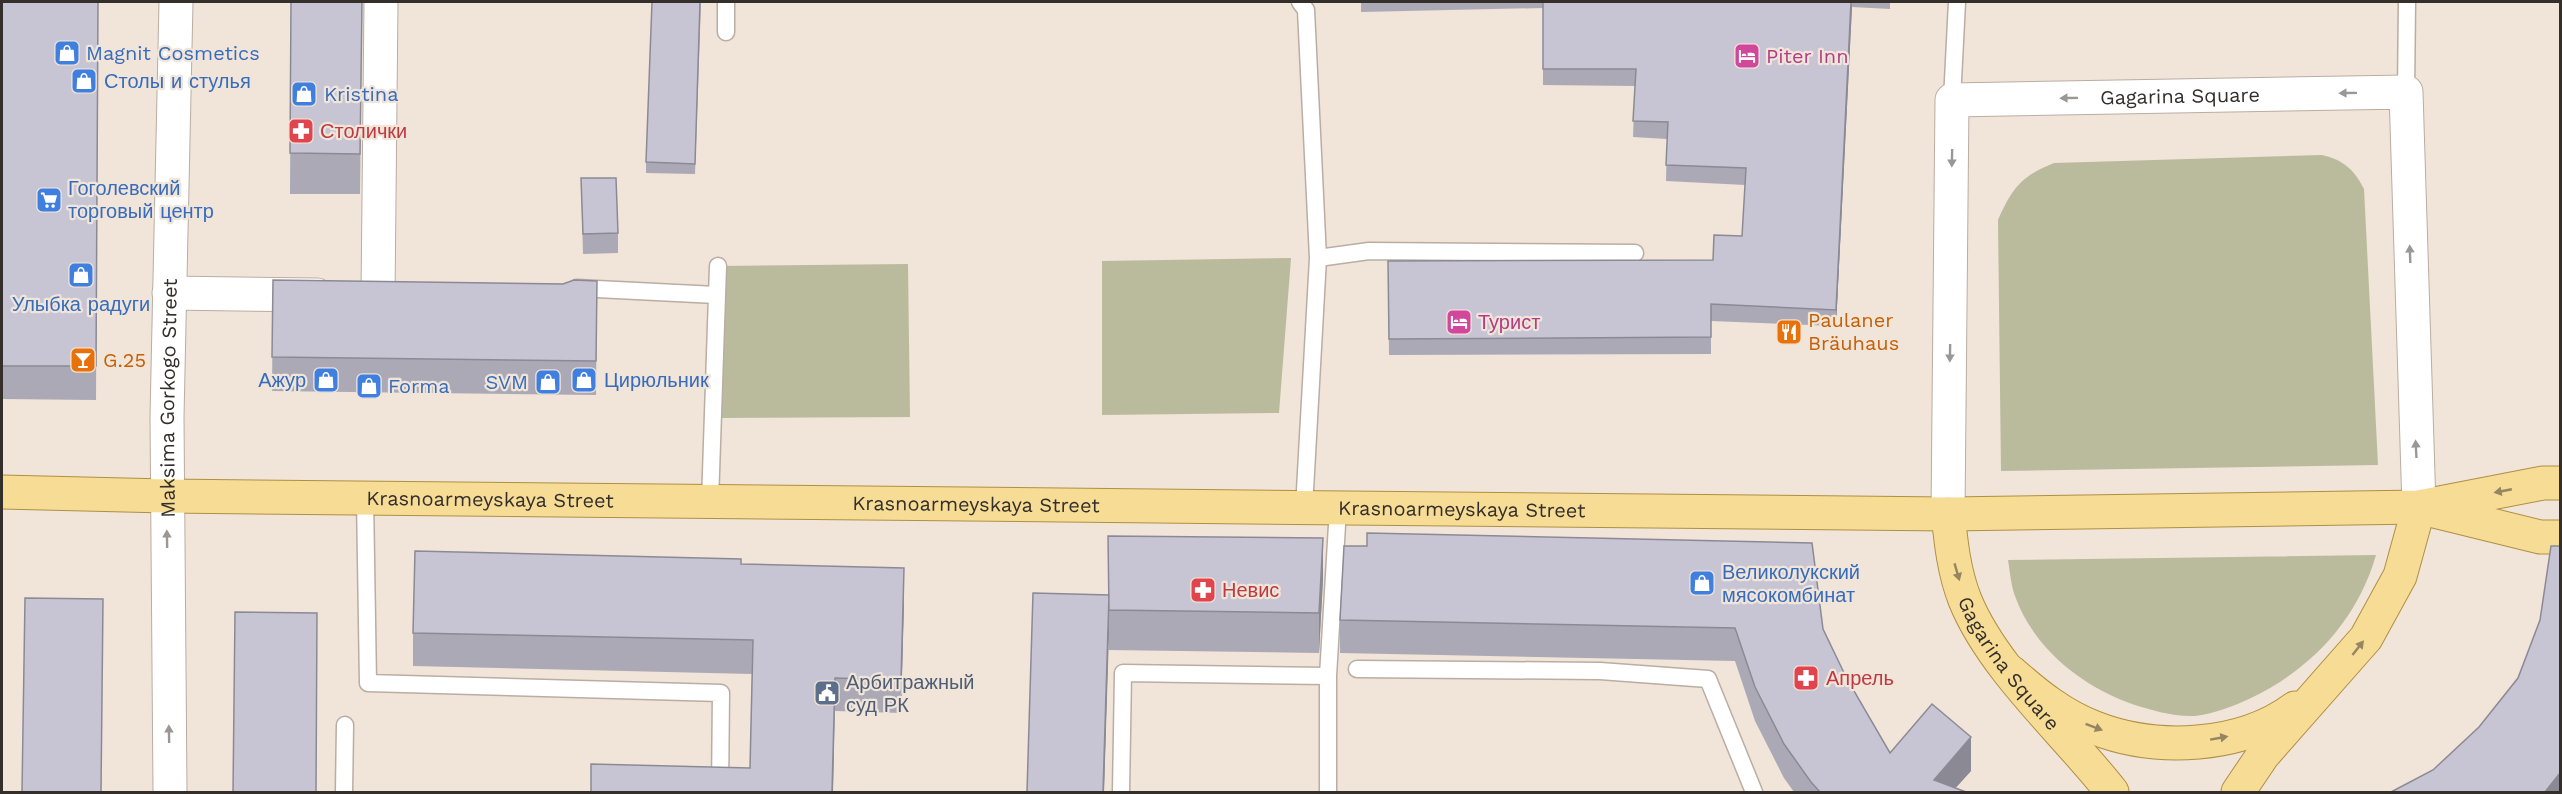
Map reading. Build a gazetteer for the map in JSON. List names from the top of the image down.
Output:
{
  "streets": {
    "main road": ["Gagarina Square", "Krasnoarmeyskaya Street"],
    "street": ["Maksima Gorkogo Street"]
  },
  "crossings": [
    ["Gagarina Square", "Krasnoarmeyskaya Street"],
    ["Maksima Gorkogo Street", "Krasnoarmeyskaya Street"]
  ],
  "one_way": ["Maksima Gorkogo Street"],
  "places": {
    "shop": [
      "Magnit Cosmetics",
      "Столы и стулья",
      "Kristina",
      "Улыбка радуги",
      "Ажур",
      "Цирюльник",
      "SVM",
      "Forma",
      "Великолукский мясокомбинат"
    ],
    "hotel": ["Piter Inn", "Турист"],
    "pharmacy": ["Столички", "Невис", "Апрель"],
    "supermarket": ["Гоголевский торговый центр"],
    "restaurant": ["Paulaner Bräuhaus"],
    "bar": ["G.25"],
    "public building": ["Арбитражный суд РК"]
  }
}
